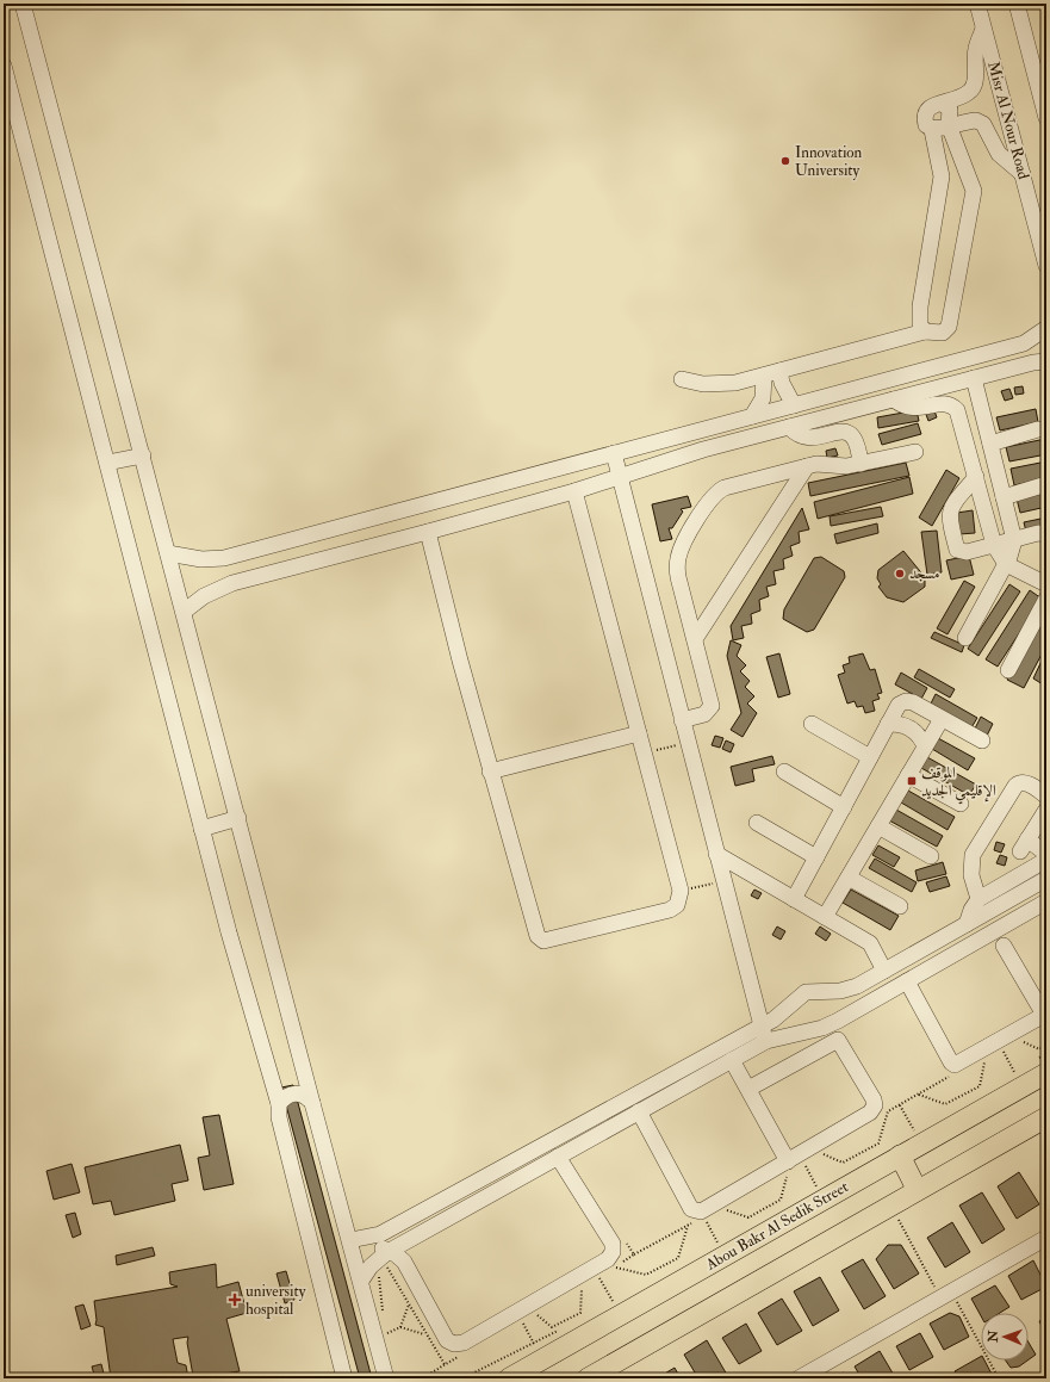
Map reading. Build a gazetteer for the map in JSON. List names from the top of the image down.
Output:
{
  "streets": {
    "main road": ["Abou Bakr Al Sedik Street"],
    "street": ["Misr Al Nour Road"]
  },
  "places": {
    "other": ["Innovation University", "مسجد"],
    "transit": ["الموقف الإقليمي الجديد"],
    "health": ["university hospital"]
  },
  "north": "left"
}
